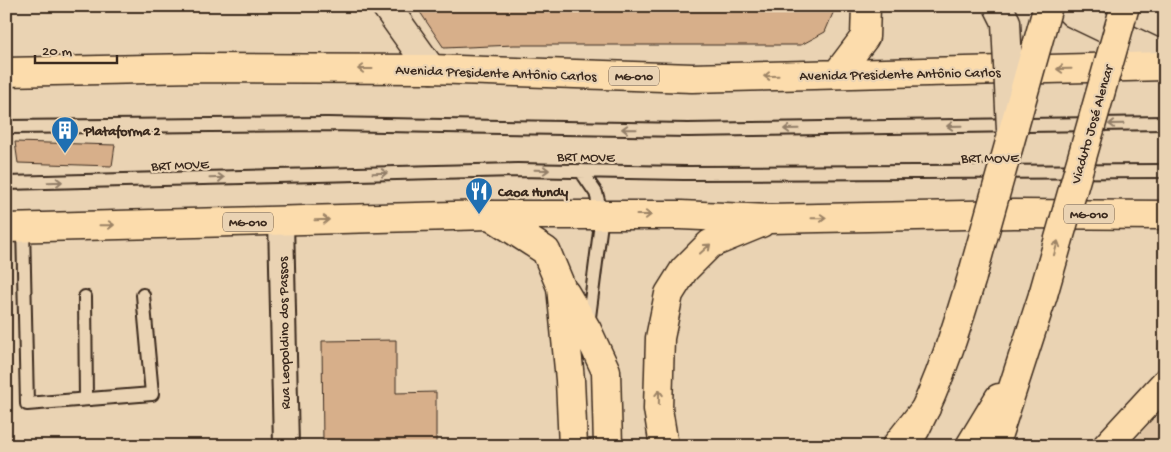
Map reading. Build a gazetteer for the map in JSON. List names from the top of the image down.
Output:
{
  "streets": {
    "main road": ["Avenida Presidente Antônio Carlos", "MG-010", "Viaduto José Alencar"],
    "street": ["Rua Leopoldino dos Passos"],
    "lane": ["BRT MOVE"]
  },
  "crossings": [
    ["MG-010", "Rua Leopoldino dos Passos"]
  ],
  "places": {
    "building": ["Plataforma 2"],
    "restaurant": ["Caoa Hundy"]
  },
  "scale_bar": "20 m"
}
